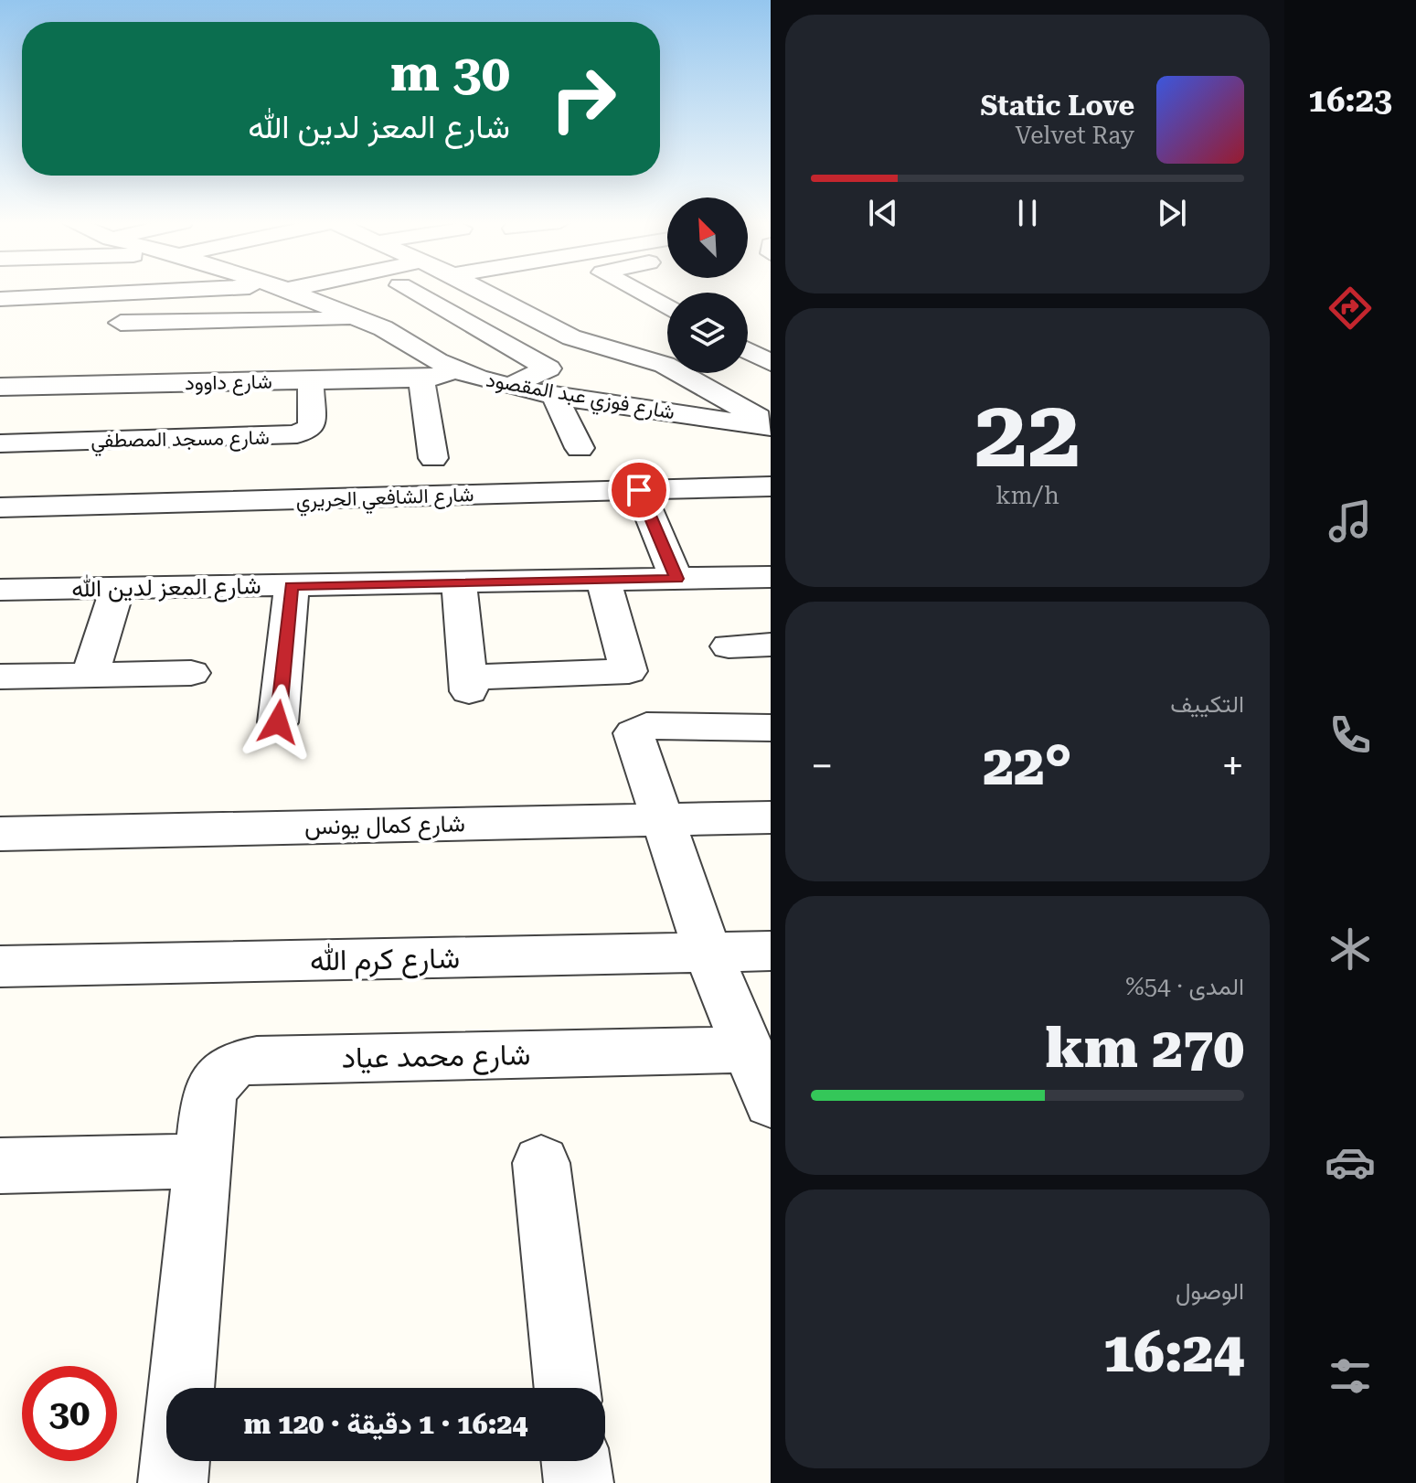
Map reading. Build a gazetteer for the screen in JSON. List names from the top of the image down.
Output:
{
  "streets": {
    "street": [
      "شارع داوود",
      "شارع فوزي عبد المقصود",
      "شارع مسجد المصطفي",
      "شارع الشافعي الحريري",
      "شارع المعز لدين الله",
      "شارع كمال يونس",
      "شارع كرم الله",
      "شارع محمد عياد"
    ]
  },
  "crossings": [
    ["شارع داوود", "شارع فوزي عبد المقصود"],
    ["شارع داوود", "شارع مسجد المصطفي"]
  ],
  "north": "top left",
  "page": {
    "tabs": "16:23",
    "turn": ["30 m", "شارع المعز لدين الله"],
    "song": ["Static Love", "Velvet Ray"],
    "tile": [
      ["22", "km/h"],
      "التكييف",
      ["المدى · 54%", "270 km"],
      ["الوصول", "16:24"]
    ],
    "heat": ["−", "22°", "+"],
    "limit": "30",
    "trip": "16:24 · 1 دقيقة · 120 m"
  }
}
